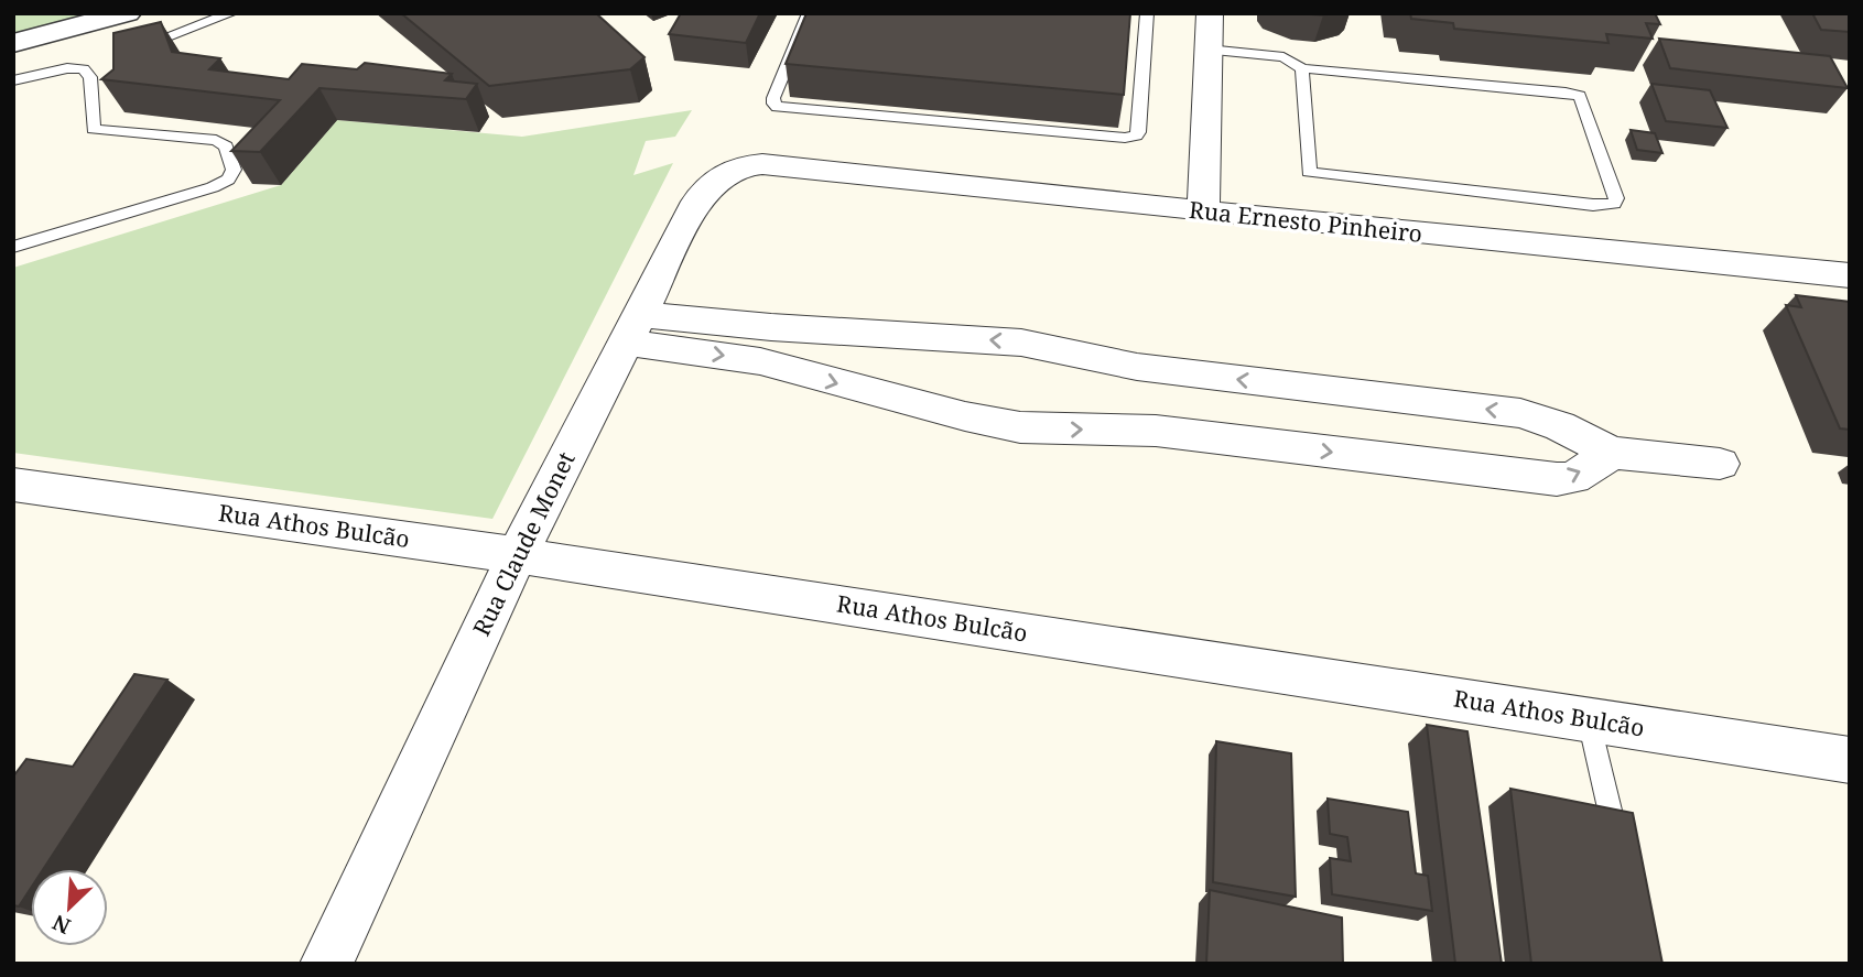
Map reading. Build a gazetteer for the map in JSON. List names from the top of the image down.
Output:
{
  "streets": {
    "street": ["Rua Ernesto Pinheiro", "Rua Athos Bulcão", "Rua Claude Monet"]
  },
  "crossings": [
    ["Rua Ernesto Pinheiro", "Rua Claude Monet"],
    ["Rua Athos Bulcão", "Rua Claude Monet"]
  ],
  "north": "bottom left"
}
